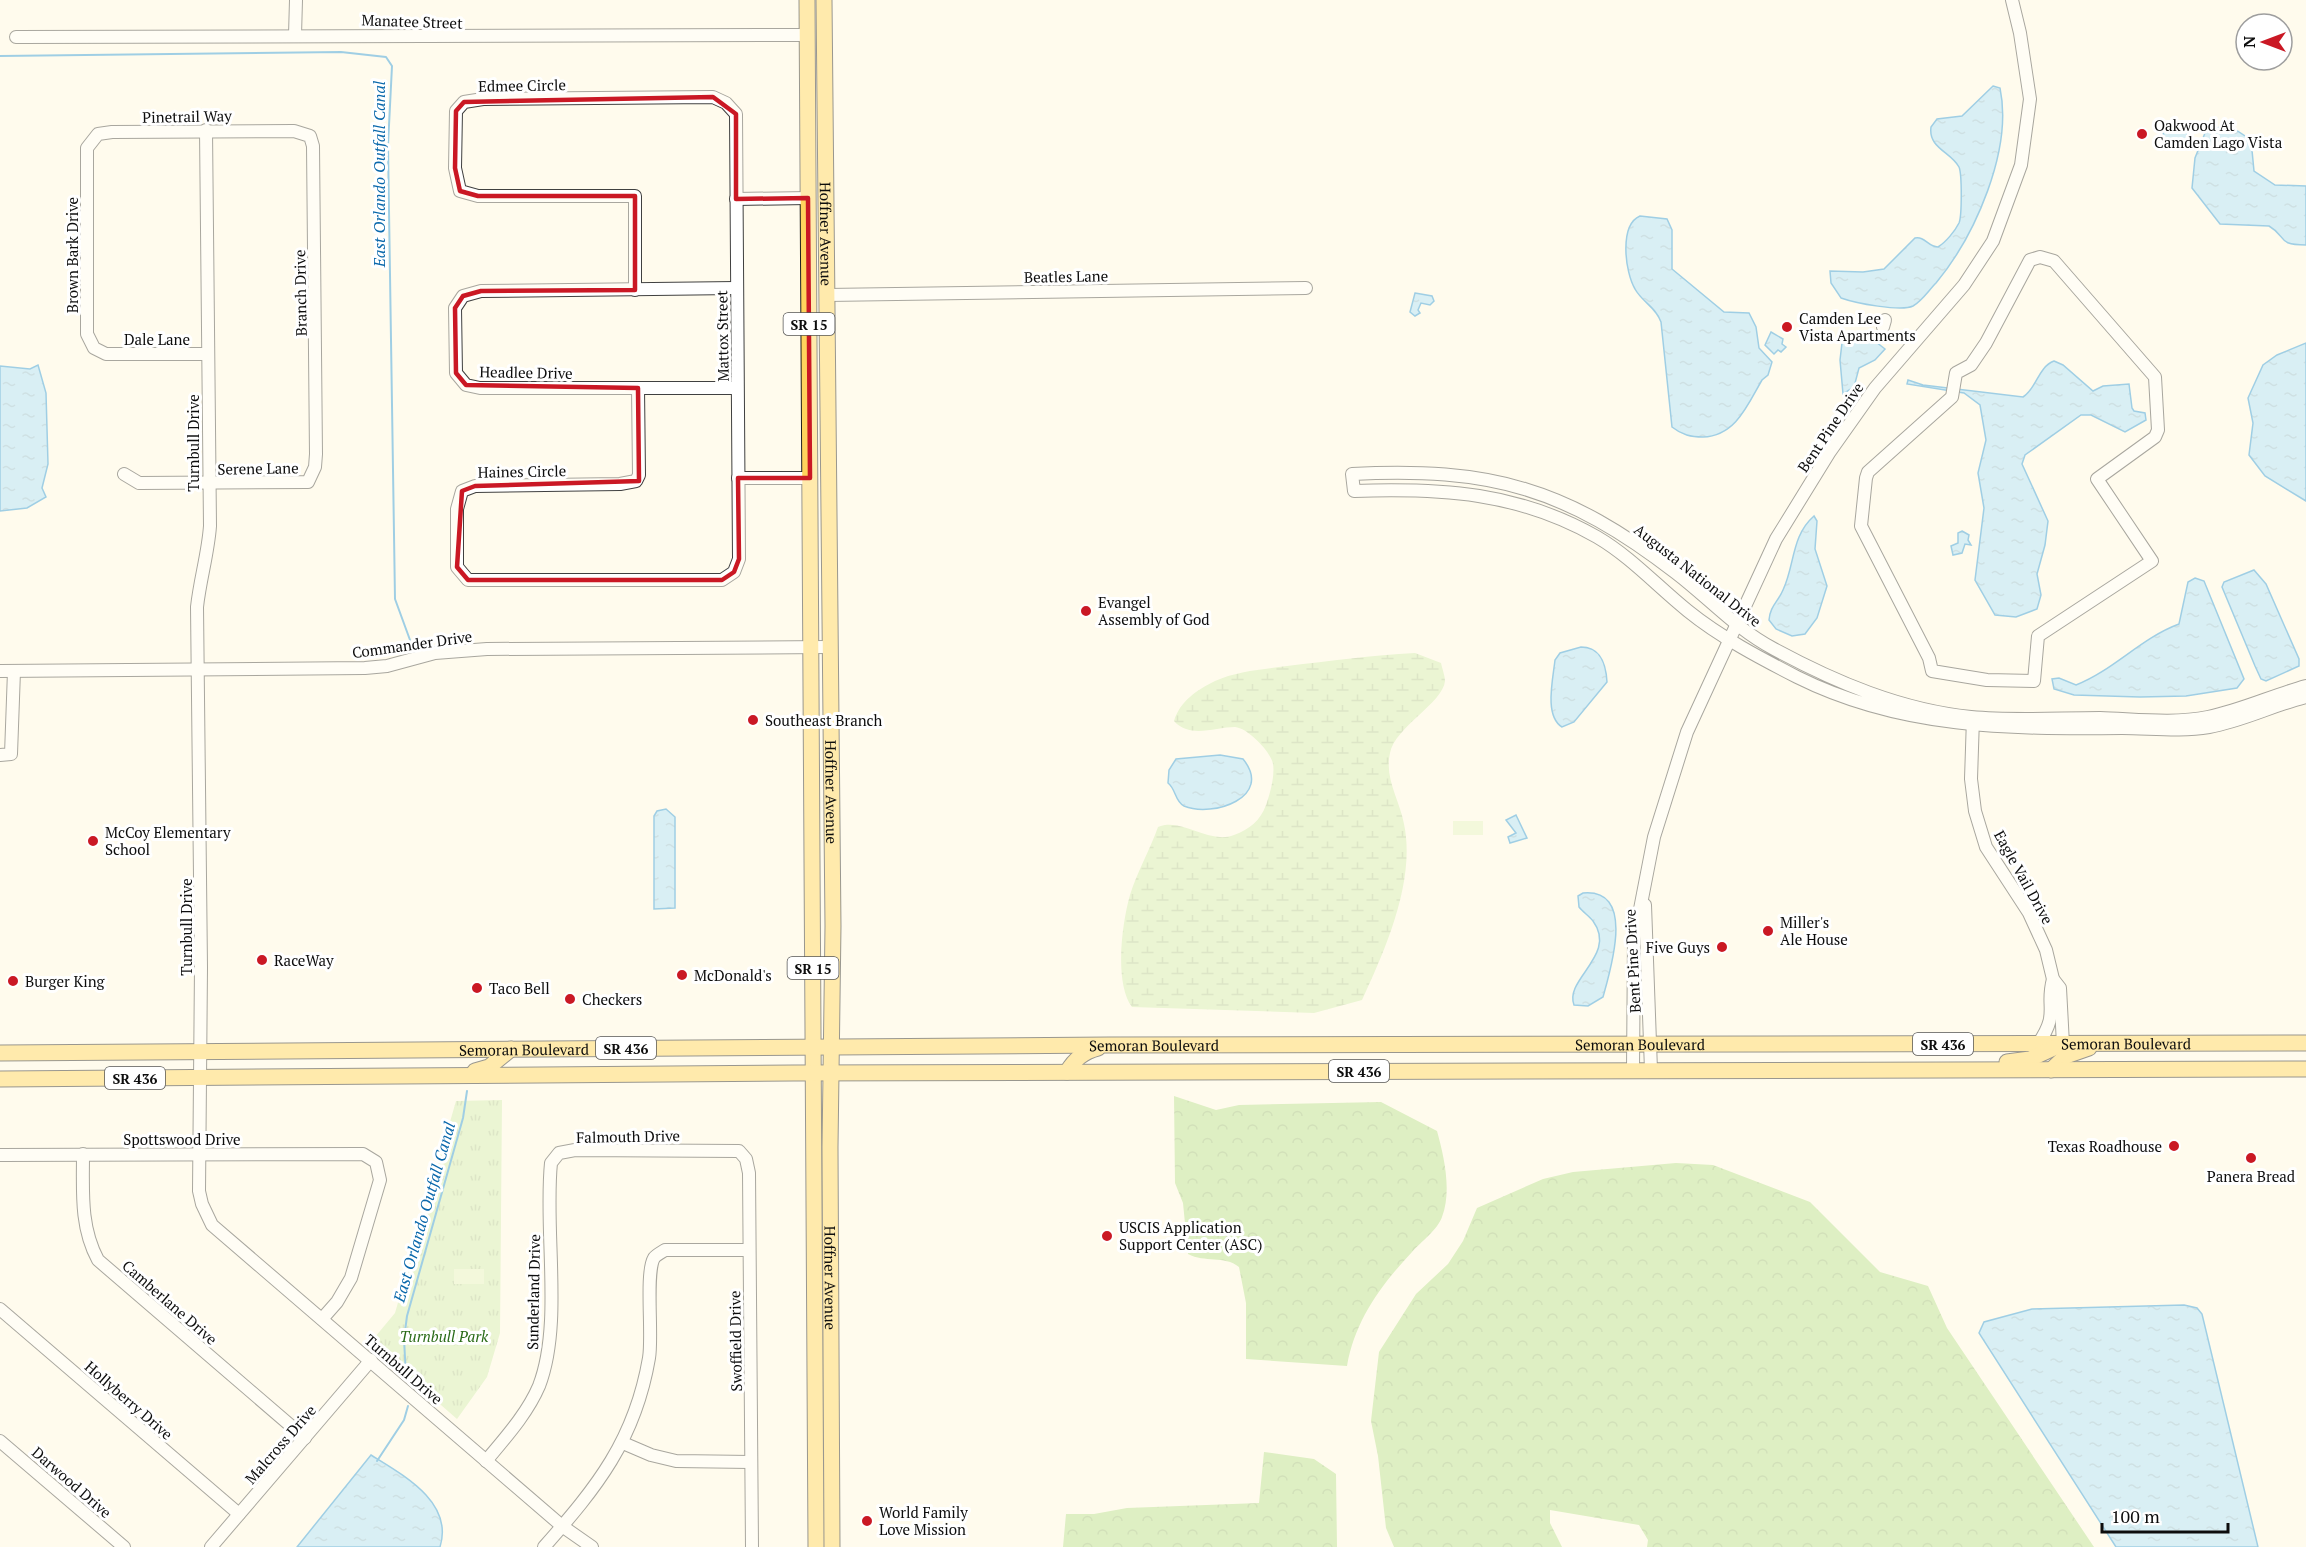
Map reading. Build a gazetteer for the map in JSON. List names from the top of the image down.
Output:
{
  "streets": {
    "main road": [
      "Hoffner Avenue",
      "SR 15",
      "SR 436",
      "Semoran Boulevard"
    ],
    "street": [
      "Manatee Street",
      "Edmee Circle",
      "Pinetrail Way",
      "Brown Bark Drive",
      "Beatles Lane",
      "Branch Drive",
      "Mattox Street",
      "Dale Lane",
      "Headlee Drive",
      "Bent Pine Drive",
      "Turnbull Drive",
      "Serene Lane",
      "Haines Circle",
      "Augusta National Drive",
      "Commander Drive",
      "Eagle Vail Drive",
      "Falmouth Drive",
      "Spottswood Drive",
      "Sunderland Drive",
      "Camberlane Drive",
      "Swoffield Drive",
      "Hollyberry Drive",
      "Malcross Drive",
      "Darwood Drive"
    ]
  },
  "crossings": [
    ["Manatee Street", "Hoffner Avenue"],
    ["Edmee Circle", "Mattox Street"],
    ["Edmee Circle", "Headlee Drive"],
    ["Pinetrail Way", "Brown Bark Drive"],
    ["Pinetrail Way", "Branch Drive"],
    ["Pinetrail Way", "Turnbull Drive"],
    ["Hoffner Avenue", "Beatles Lane"],
    ["Hoffner Avenue", "Commander Drive"],
    ["Hoffner Avenue", "Semoran Boulevard"],
    ["Brown Bark Drive", "Dale Lane"],
    ["Branch Drive", "Serene Lane"],
    ["Mattox Street", "Headlee Drive"],
    ["Mattox Street", "Haines Circle"],
    ["Dale Lane", "Turnbull Drive"],
    ["Headlee Drive", "Haines Circle"],
    ["Bent Pine Drive", "Augusta National Drive"],
    ["Bent Pine Drive", "Semoran Boulevard"],
    ["Turnbull Drive", "Serene Lane"],
    ["Turnbull Drive", "Commander Drive"],
    ["Turnbull Drive", "Semoran Boulevard"],
    ["Turnbull Drive", "Spottswood Drive"],
    ["Turnbull Drive", "Sunderland Drive"],
    ["Turnbull Drive", "Malcross Drive"],
    ["Augusta National Drive", "Eagle Vail Drive"],
    ["Eagle Vail Drive", "Semoran Boulevard"],
    ["Falmouth Drive", "Sunderland Drive"],
    ["Falmouth Drive", "Swoffield Drive"],
    ["Spottswood Drive", "Camberlane Drive"],
    ["Camberlane Drive", "Malcross Drive"],
    ["Hollyberry Drive", "Malcross Drive"]
  ],
  "water": ["East Orlando Outfall Canal"],
  "parks": ["Turnbull Park"],
  "places": [
    "Oakwood At Camden Lago Vista",
    "Camden Lee Vista Apartments",
    "Evangel Assembly of God",
    "Southeast Branch",
    "McCoy Elementary School",
    "Miller's Ale House",
    "Five Guys",
    "RaceWay",
    "McDonald's",
    "Burger King",
    "Taco Bell",
    "Checkers",
    "Texas Roadhouse",
    "Panera Bread",
    "USCIS Application Support Center (ASC)",
    "World Family Love Mission"
  ],
  "scale_bar": "100 m",
  "north": "left"
}
